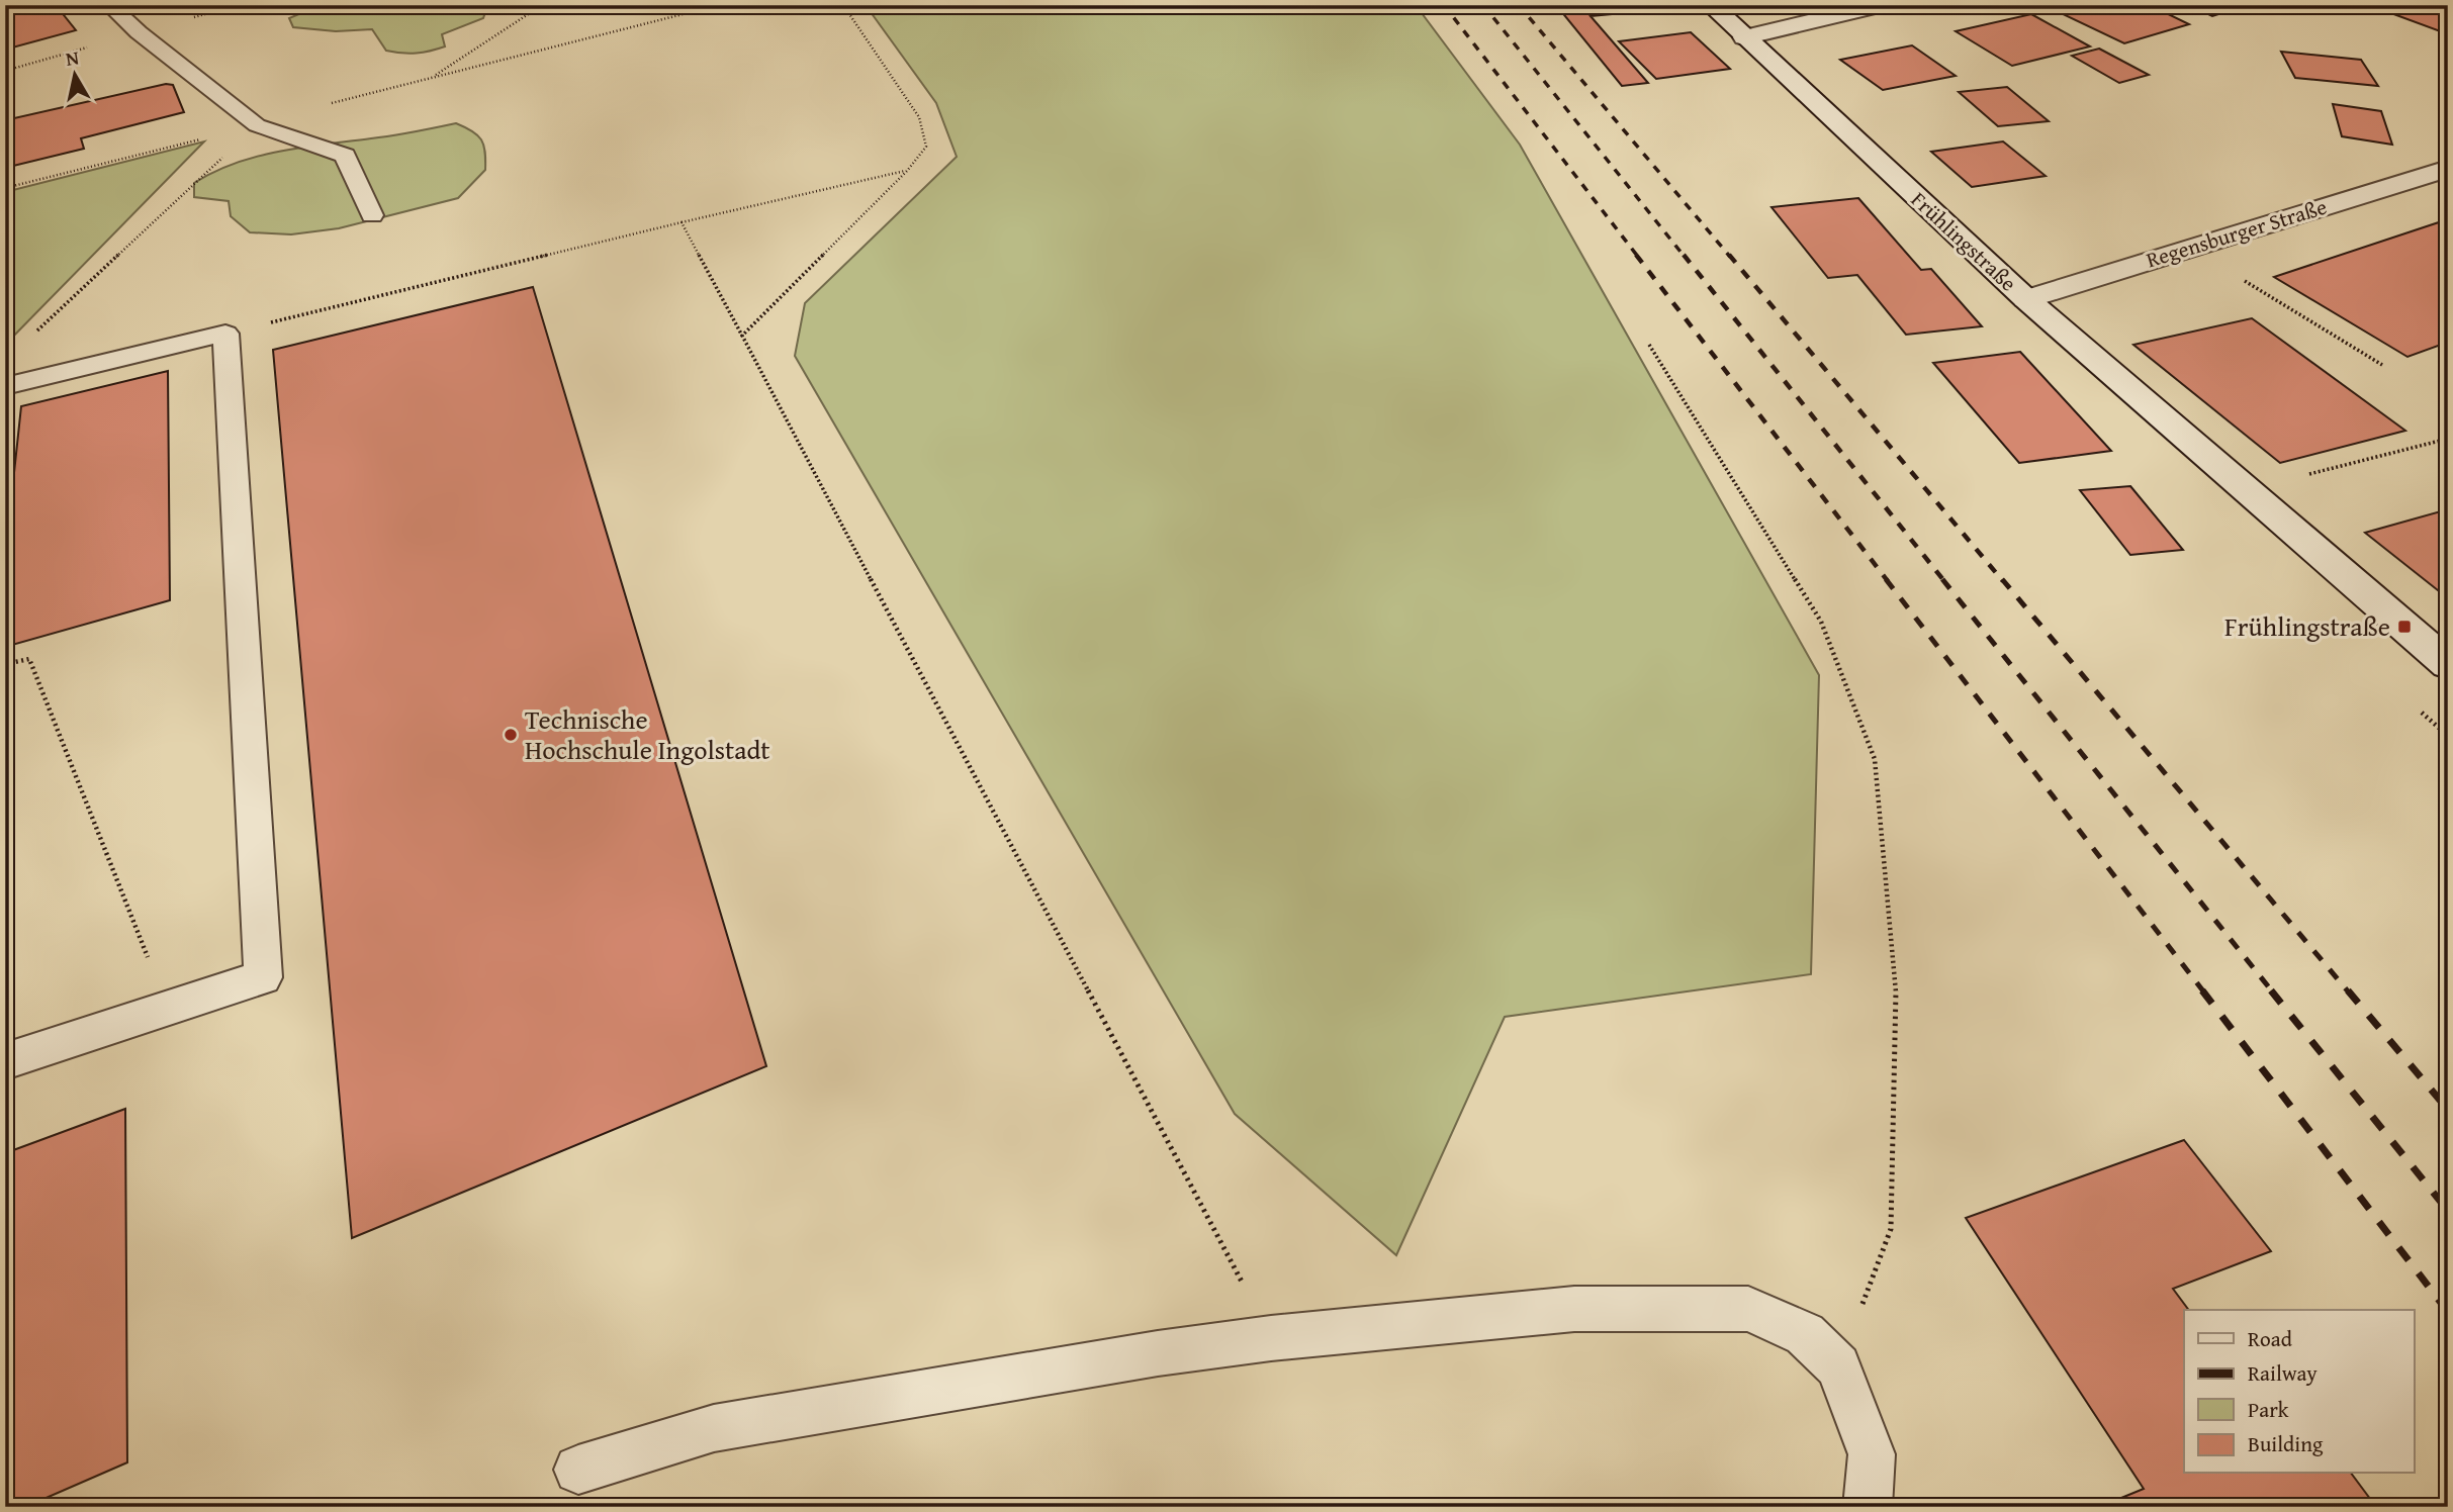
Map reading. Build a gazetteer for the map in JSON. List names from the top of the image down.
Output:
{
  "streets": {
    "street": ["Regensburger Straße", "Frühlingstraße"]
  },
  "crossings": [
    ["Regensburger Straße", "Frühlingstraße"]
  ],
  "places": {
    "transit": ["Frühlingstraße"],
    "other": ["Technische Hochschule Ingolstadt"]
  },
  "legend": [
    "Road",
    "Railway",
    "Park",
    "Building"
  ],
  "north": "top"
}
